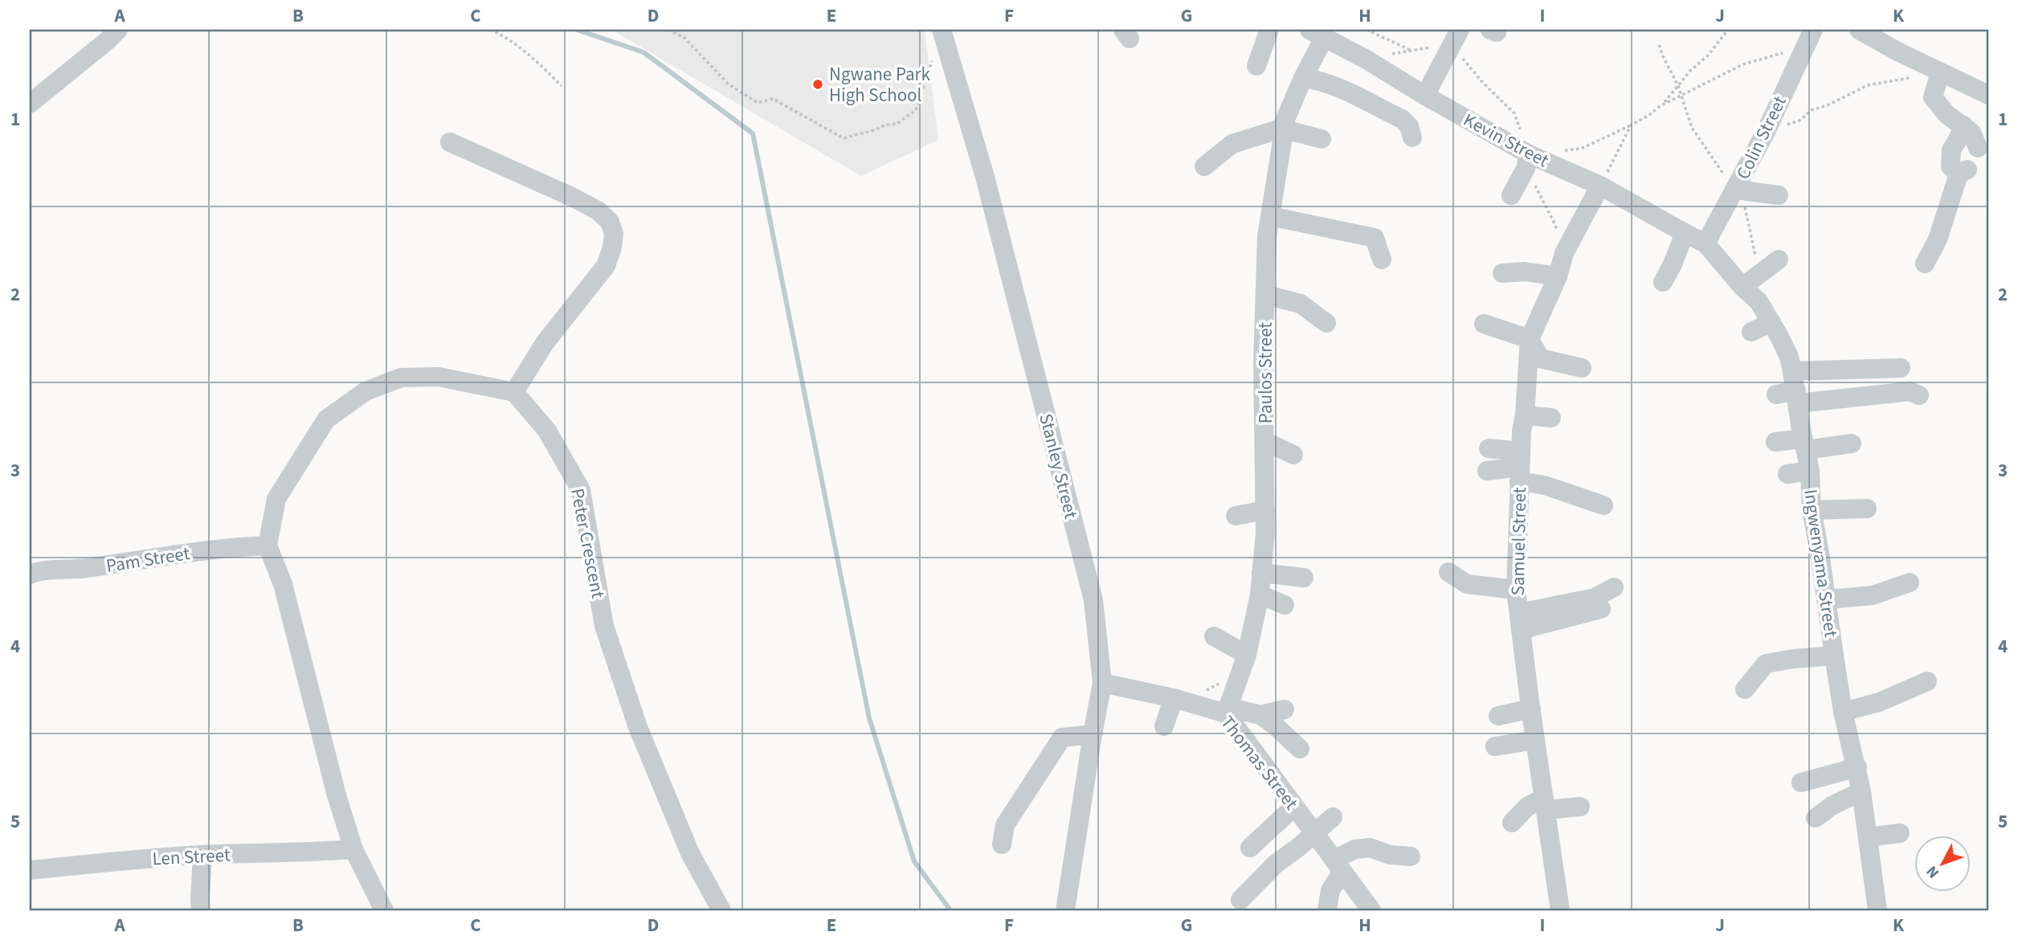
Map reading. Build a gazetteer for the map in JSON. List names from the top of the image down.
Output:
{
  "streets": {
    "street": [
      "Colin Street",
      "Kevin Street",
      "Paulos Street",
      "Stanley Street",
      "Samuel Street",
      "Peter Crescent",
      "Pam Street",
      "Ingwenyama Street",
      "Thomas Street",
      "Len Street"
    ]
  },
  "crossings": [
    ["Colin Street", "Kevin Street"],
    ["Colin Street", "Ingwenyama Street"],
    ["Kevin Street", "Paulos Street"],
    ["Kevin Street", "Samuel Street"],
    ["Kevin Street", "Ingwenyama Street"],
    ["Paulos Street", "Thomas Street"],
    ["Stanley Street", "Thomas Street"]
  ],
  "places": ["Ngwane Park High School"],
  "north": "bottom left",
  "grid": {
    "columns": [
      "A",
      "B",
      "C",
      "D",
      "E",
      "F",
      "G",
      "H",
      "I",
      "J",
      "K"
    ],
    "rows": [
      "1",
      "2",
      "3",
      "4",
      "5"
    ]
  }
}
